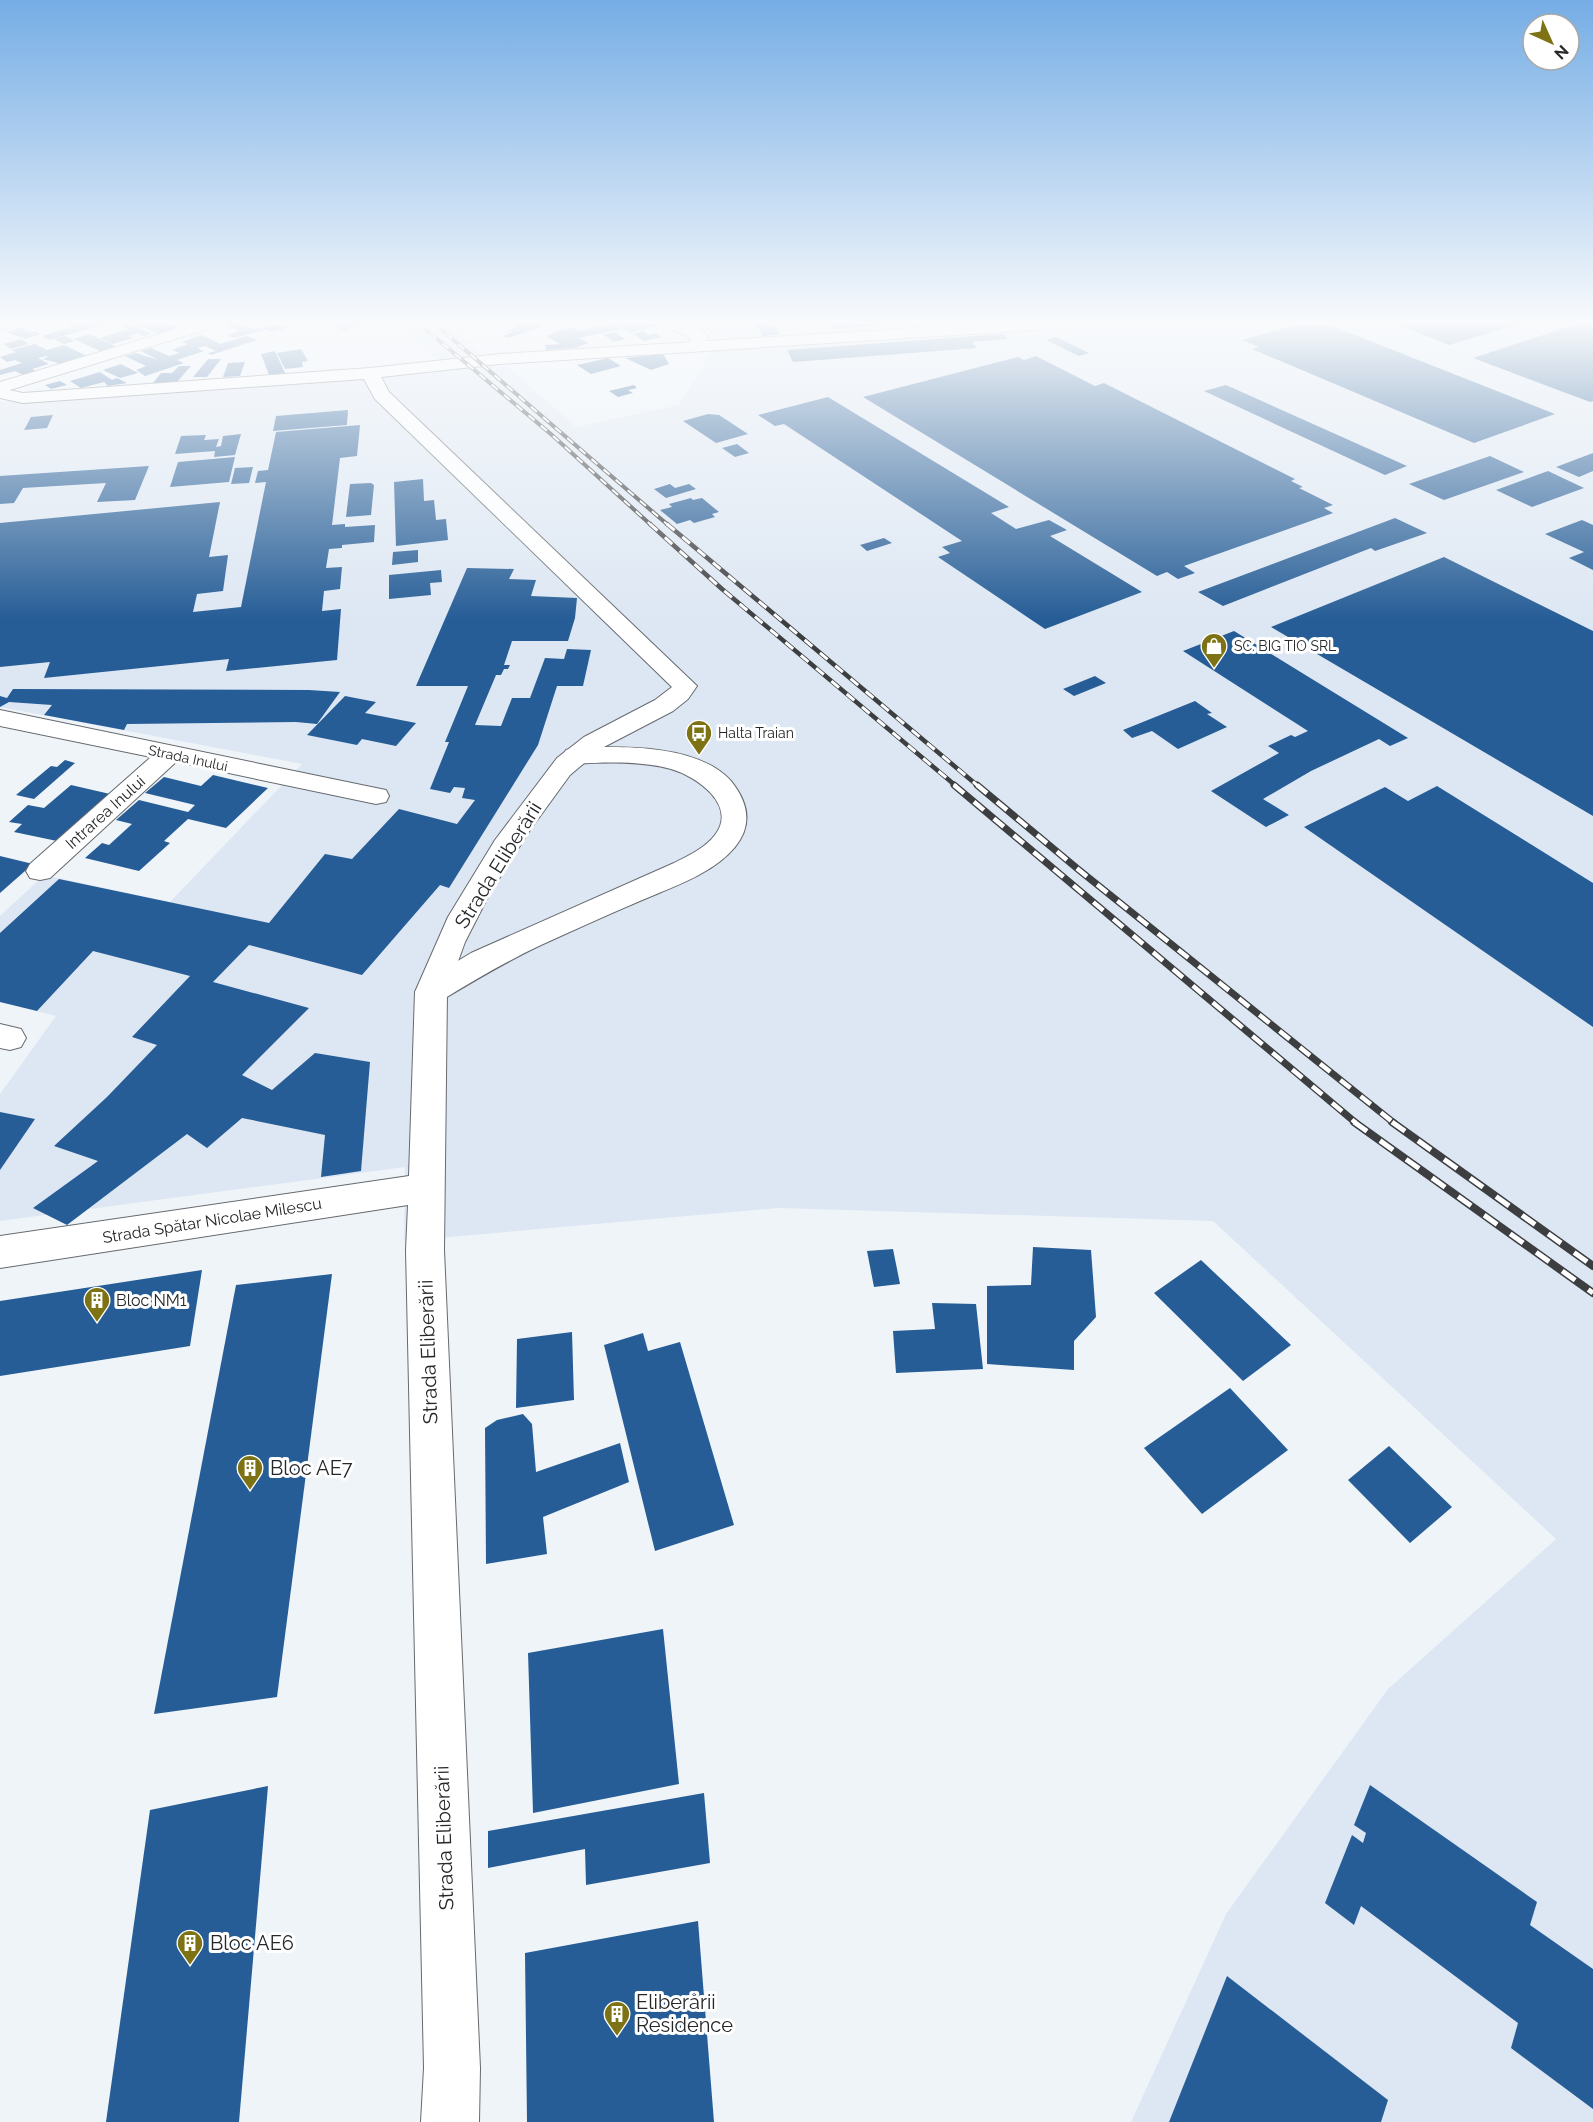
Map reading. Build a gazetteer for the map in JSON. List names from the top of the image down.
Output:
{
  "streets": {
    "street": [
      "Strada Inului",
      "Intrarea Inului",
      "Strada Eliberării",
      "Strada Spătar Nicolae Milescu"
    ]
  },
  "crossings": [
    ["Strada Inului", "Intrarea Inului"],
    ["Strada Eliberării", "Strada Spătar Nicolae Milescu"]
  ],
  "places": {
    "shop": ["SC. BIG TIO SRL"],
    "bus stop": ["Halta Traian"],
    "building": [
      "Bloc NM1",
      "Bloc AE7",
      "Bloc AE6",
      "Eliberării Residence"
    ]
  },
  "north": "bottom right"
}
